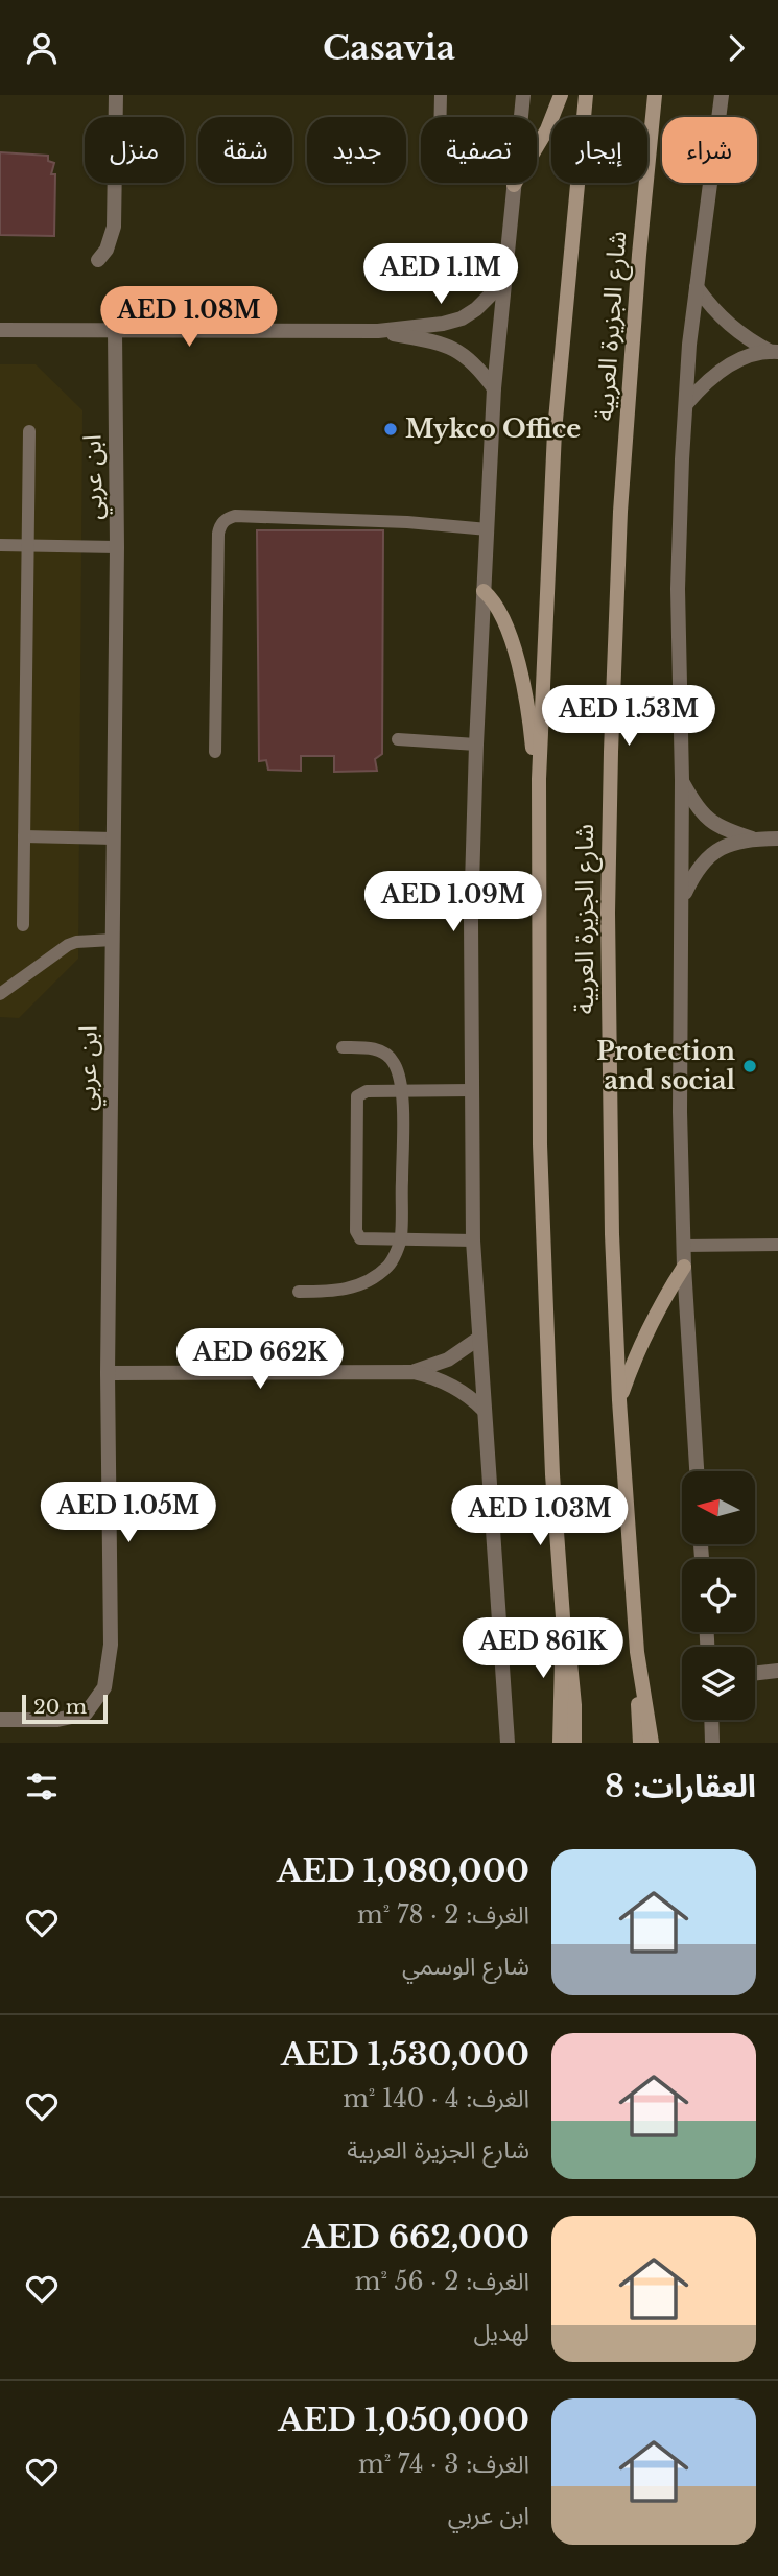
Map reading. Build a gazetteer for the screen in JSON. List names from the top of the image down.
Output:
{
  "streets": {
    "main road": ["شارع الجزيرة العربية"],
    "street": ["ابن عربي"]
  },
  "places": ["Mykco Office", "Protection and social"],
  "scale_bar": "20 m",
  "north": "left",
  "page": {
    "header": "Casavia",
    "chip": [
      "شراء",
      "إيجار",
      "تصفية",
      "جديد",
      "شقة",
      "منزل"
    ],
    "price": [
      "AED 1.1M",
      "AED 1.08M",
      "AED 1.53M",
      "AED 1.09M",
      "AED 662K",
      "AED 1.05M",
      "AED 1.03M",
      "AED 861K"
    ],
    "scale": "20 m",
    "heading": "العقارات: 8",
    "list": [
      {
        "name": "AED 1,080,000",
        "note": "الغرف: 2 · 78 m² · شارع الوسمي"
      },
      {
        "name": "AED 1,530,000",
        "note": "الغرف: 4 · 140 m² · شارع الجزيرة العربية"
      },
      {
        "name": "AED 662,000",
        "note": "الغرف: 2 · 56 m² · لهديل"
      },
      {
        "name": "AED 1,050,000",
        "note": "الغرف: 3 · 74 m² · ابن عربي"
      }
    ]
  }
}
